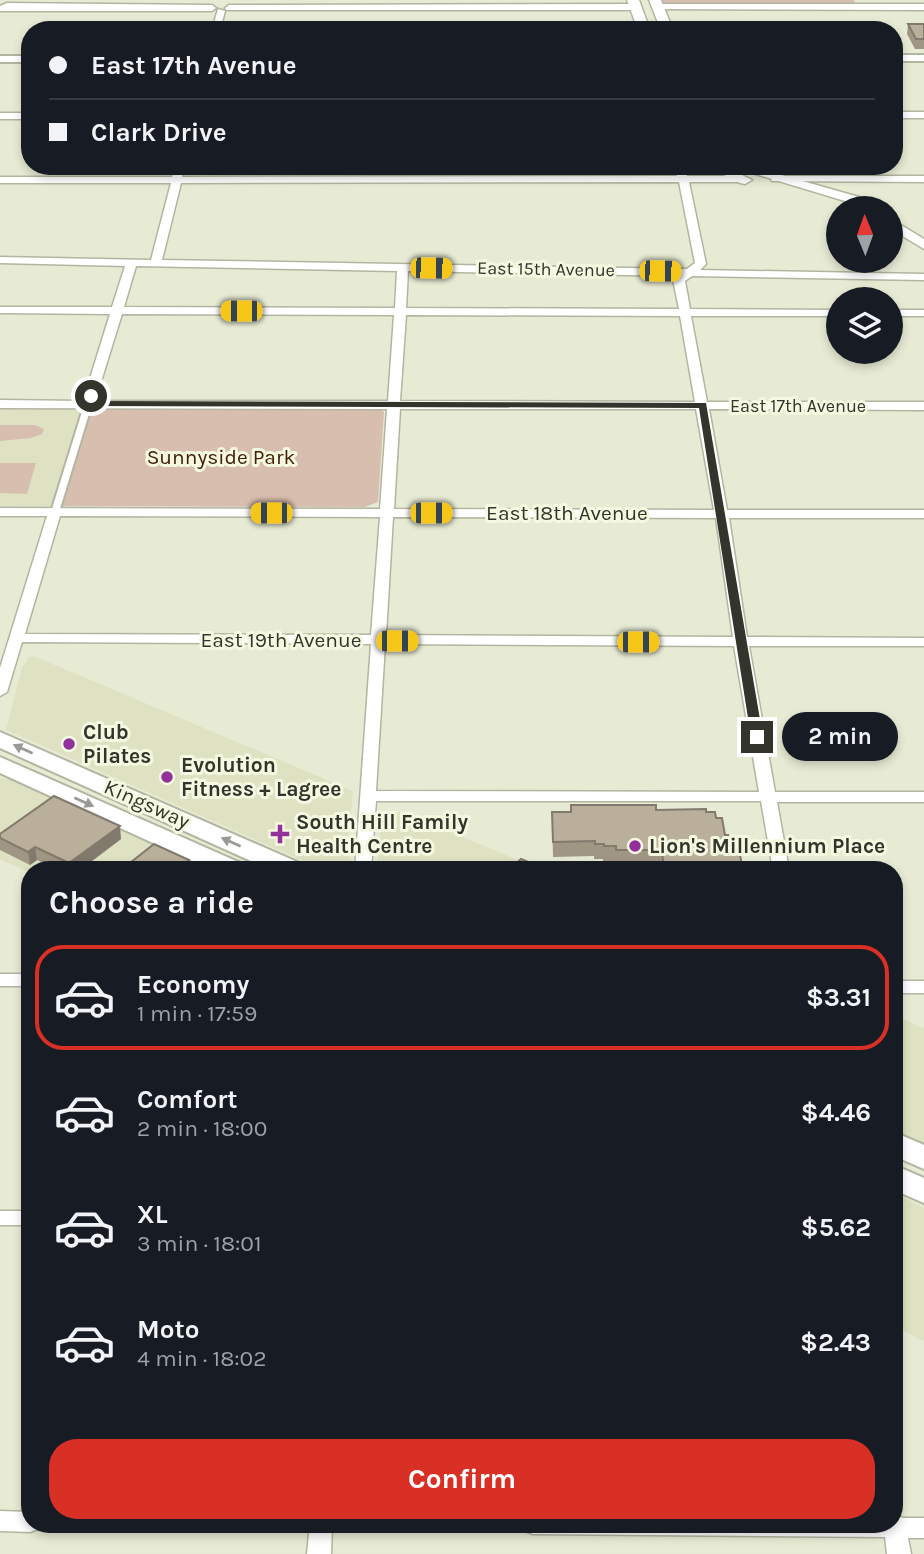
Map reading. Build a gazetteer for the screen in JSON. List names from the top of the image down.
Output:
{
  "streets": {
    "main road": ["Kingsway"],
    "street": [
      "East 15th Avenue",
      "East 17th Avenue",
      "East 18th Avenue",
      "East 19th Avenue"
    ]
  },
  "parks": ["Sunnyside Park"],
  "places": {
    "other": ["Club Pilates", "Evolution Fitness + Lagree", "Lion's Millennium Place"],
    "health": ["South Hill Family Health Centre"]
  },
  "north": "top",
  "page": {
    "banner": ["East 17th Avenue", "Clark Drive"],
    "bubble": "2 min",
    "heading": "Choose a ride",
    "list": [
      {
        "name": "Economy",
        "note": "1 min · 17:59",
        "value": "$3.31"
      },
      {
        "name": "Comfort",
        "note": "2 min · 18:00",
        "value": "$4.46"
      },
      {
        "name": "XL",
        "note": "3 min · 18:01",
        "value": "$5.62"
      },
      {
        "name": "Moto",
        "note": "4 min · 18:02",
        "value": "$2.43"
      }
    ],
    "buttons": "Confirm"
  }
}
